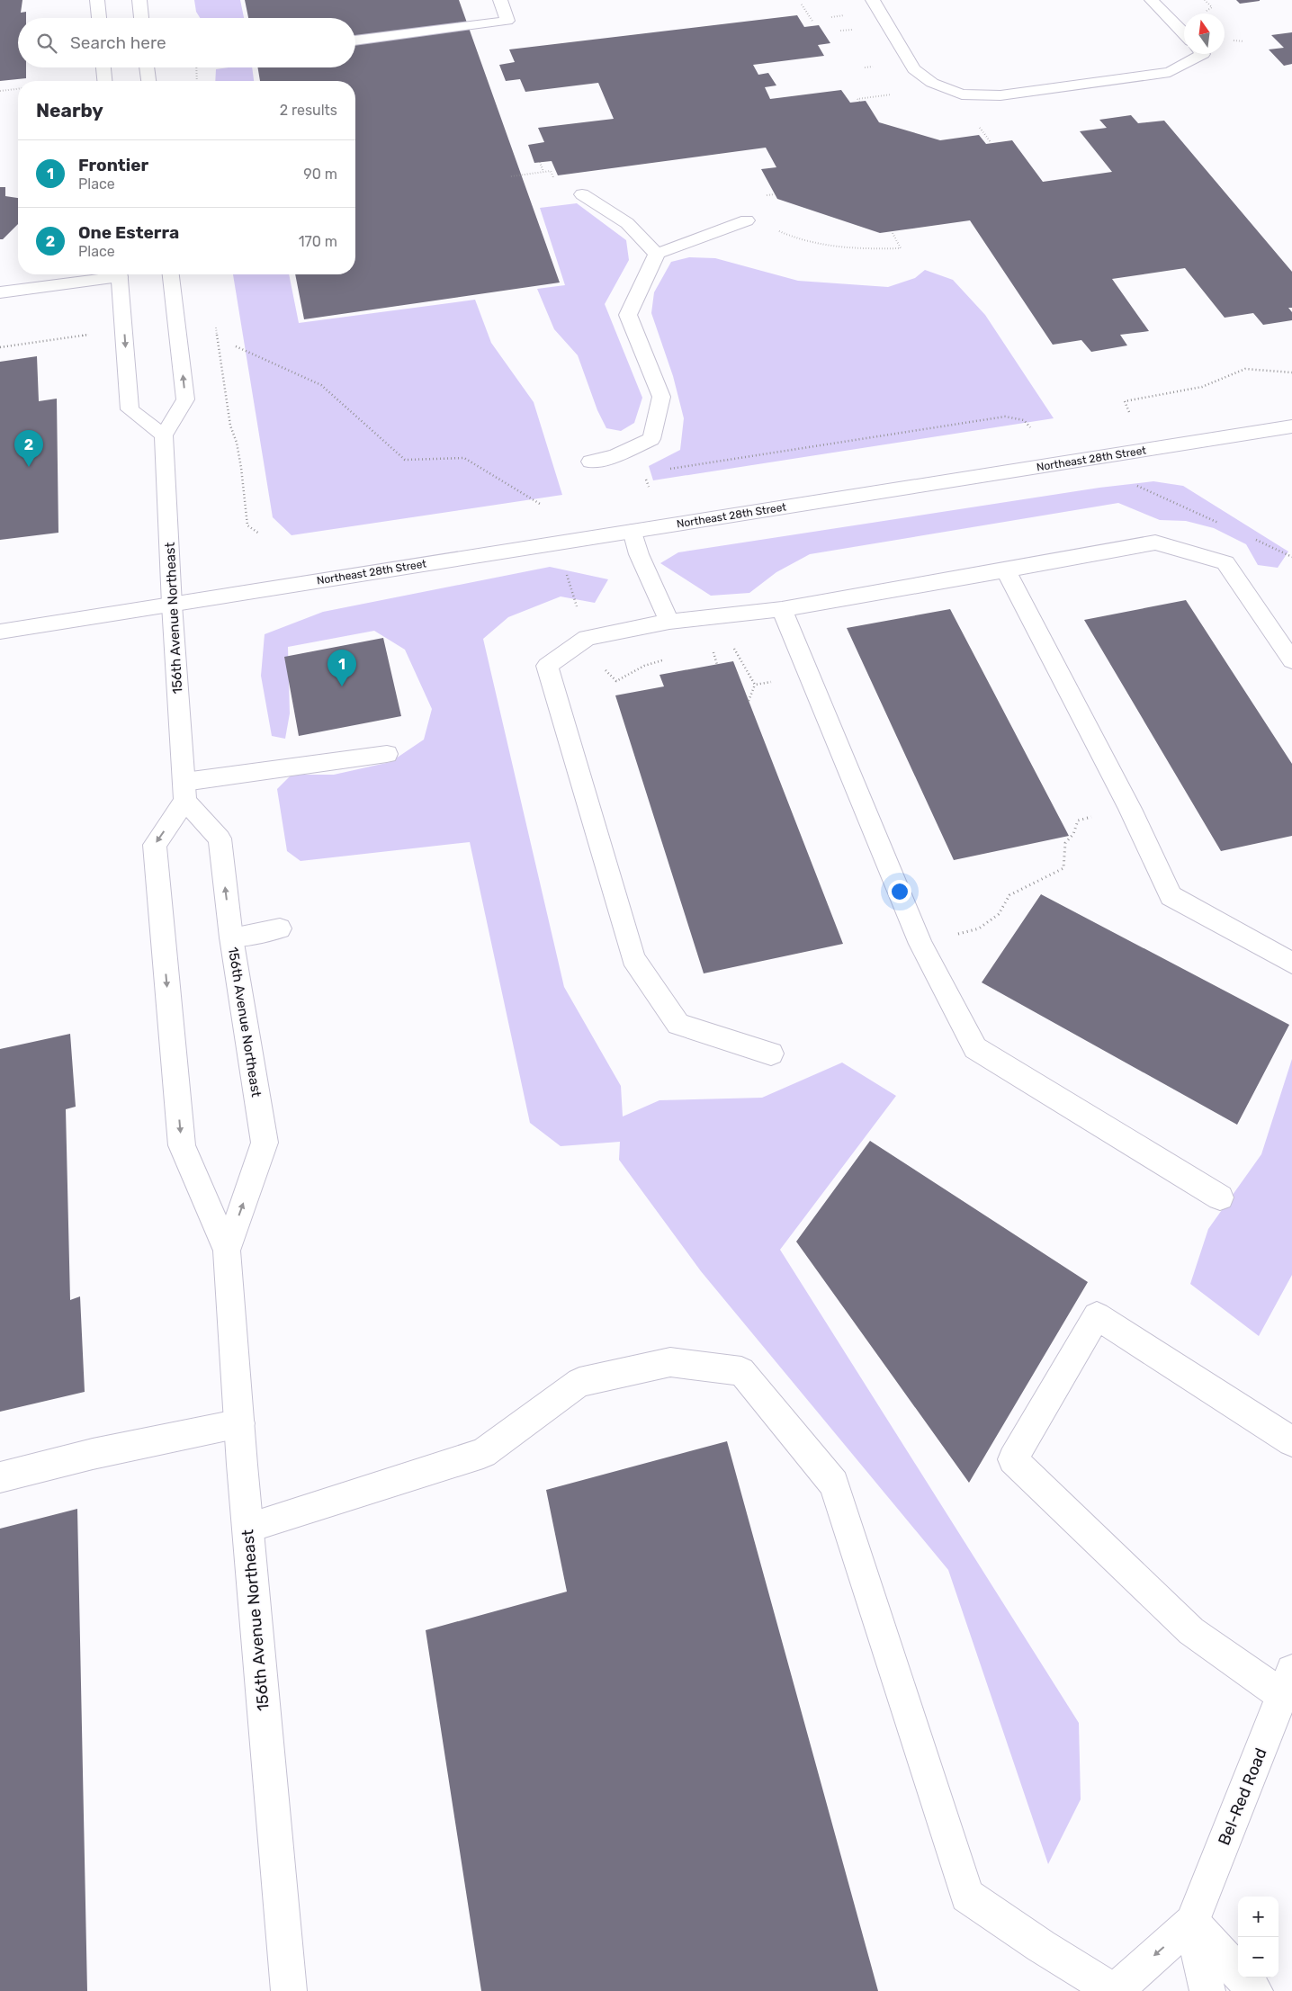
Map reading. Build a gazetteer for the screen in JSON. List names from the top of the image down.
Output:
{
  "streets": {
    "main road": ["Northeast 28th Street", "156th Avenue Northeast", "Bel-Red Road"]
  },
  "crossings": [
    ["Northeast 28th Street", "156th Avenue Northeast"]
  ],
  "north": "top",
  "page": {
    "search": "Search here",
    "heading": ["Nearby", "2 results"],
    "list": [
      {
        "mark": "1",
        "name": "Frontier",
        "note": "Place",
        "value": "90 m"
      },
      {
        "mark": "2",
        "name": "One Esterra",
        "note": "Place",
        "value": "170 m"
      }
    ],
    "pins": ["2", "1"],
    "map_buttons": ["+", "−"]
  }
}
